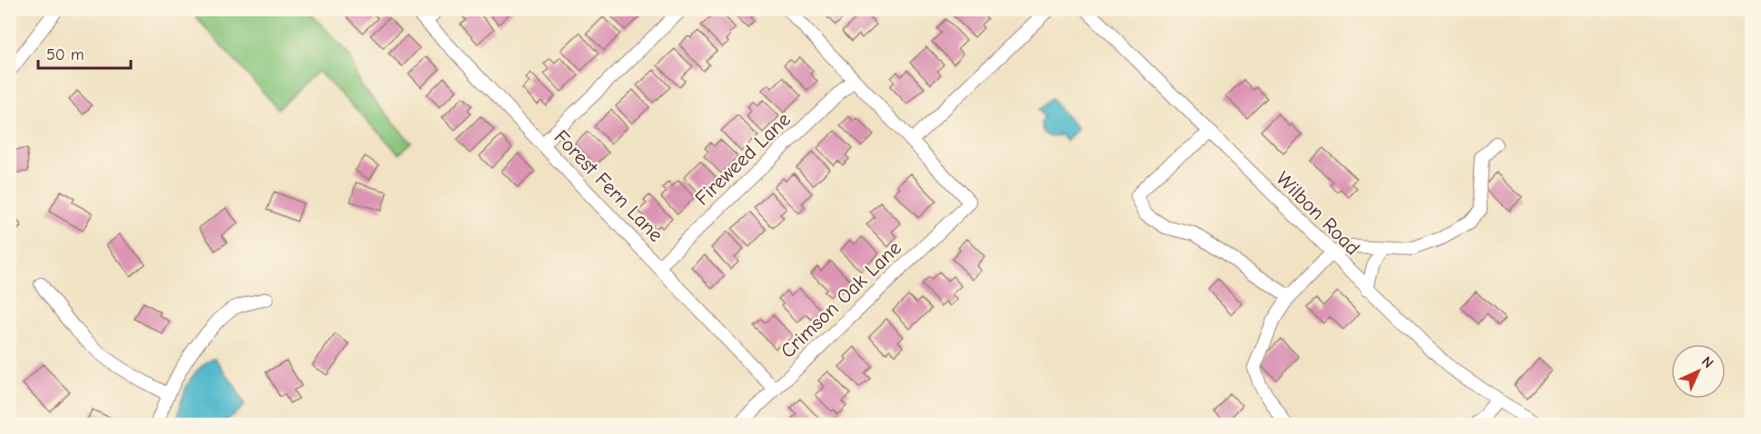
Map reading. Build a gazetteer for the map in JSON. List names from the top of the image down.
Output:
{
  "streets": {
    "street": [
      "Fireweed Lane",
      "Forest Fern Lane",
      "Wilbon Road",
      "Crimson Oak Lane"
    ]
  },
  "crossings": [
    ["Fireweed Lane", "Forest Fern Lane"],
    ["Forest Fern Lane", "Crimson Oak Lane"]
  ],
  "scale_bar": "50 m",
  "north": "top right"
}
